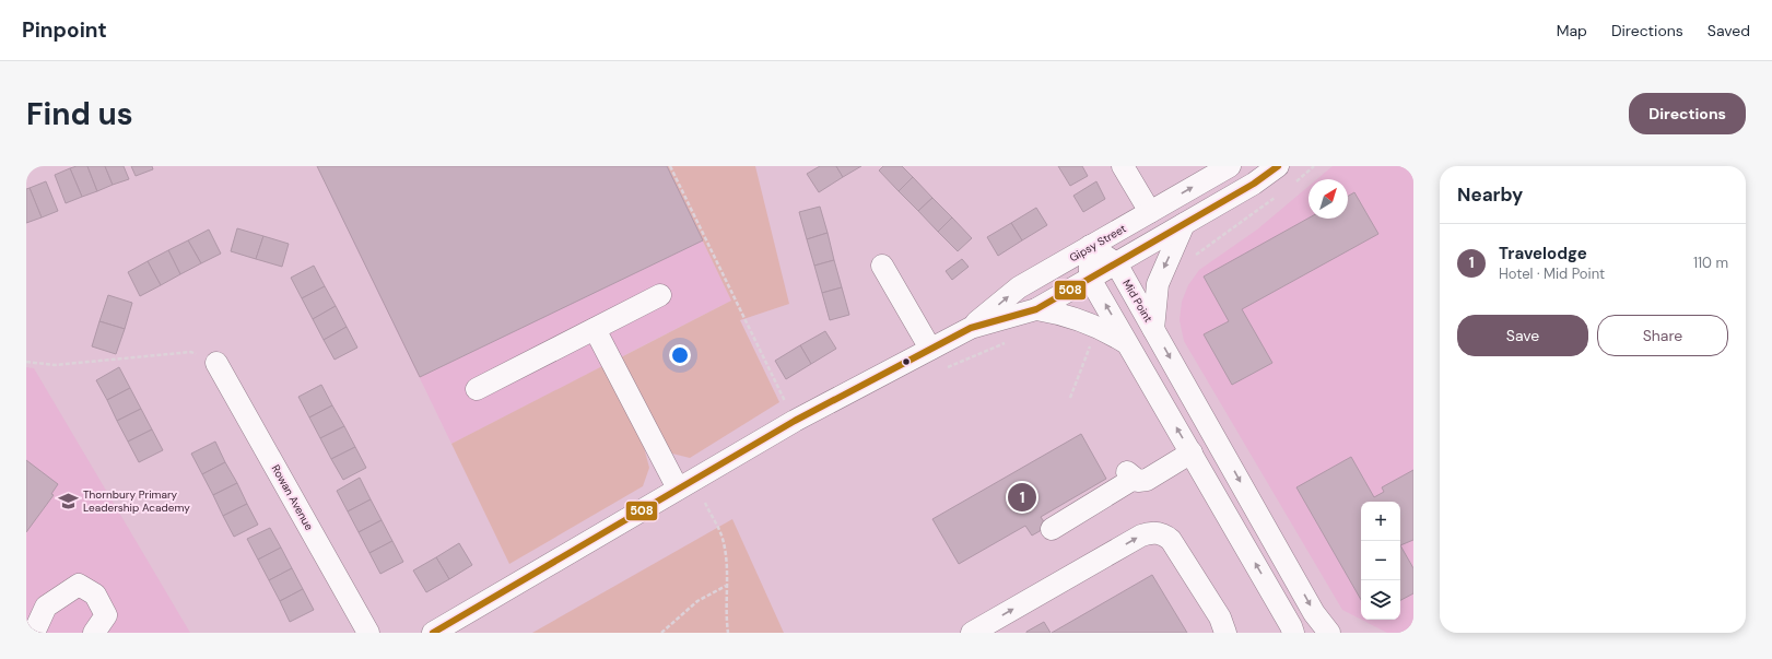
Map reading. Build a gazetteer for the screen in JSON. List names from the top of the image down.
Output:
{
  "streets": {
    "street": ["Gipsy Street", "Mid Point", "Rowan Avenue"]
  },
  "crossings": [
    ["Gipsy Street", "Mid Point"]
  ],
  "places": {
    "school or university": ["Thornbury Primary Leadership Academy"]
  },
  "lines": ["transit line 508"],
  "north": "top right",
  "page": {
    "header": "Pinpoint",
    "nav": ["Map", "Directions", "Saved"],
    "buttons": [
      "Directions",
      ["Save", "Share"]
    ],
    "title": "Find us",
    "heading": "Nearby",
    "list": [
      {
        "mark": "1",
        "name": "Travelodge",
        "note": "Hotel · Mid Point",
        "value": "110 m"
      }
    ],
    "pins": "1",
    "map_buttons": ["+", "−"]
  }
}
